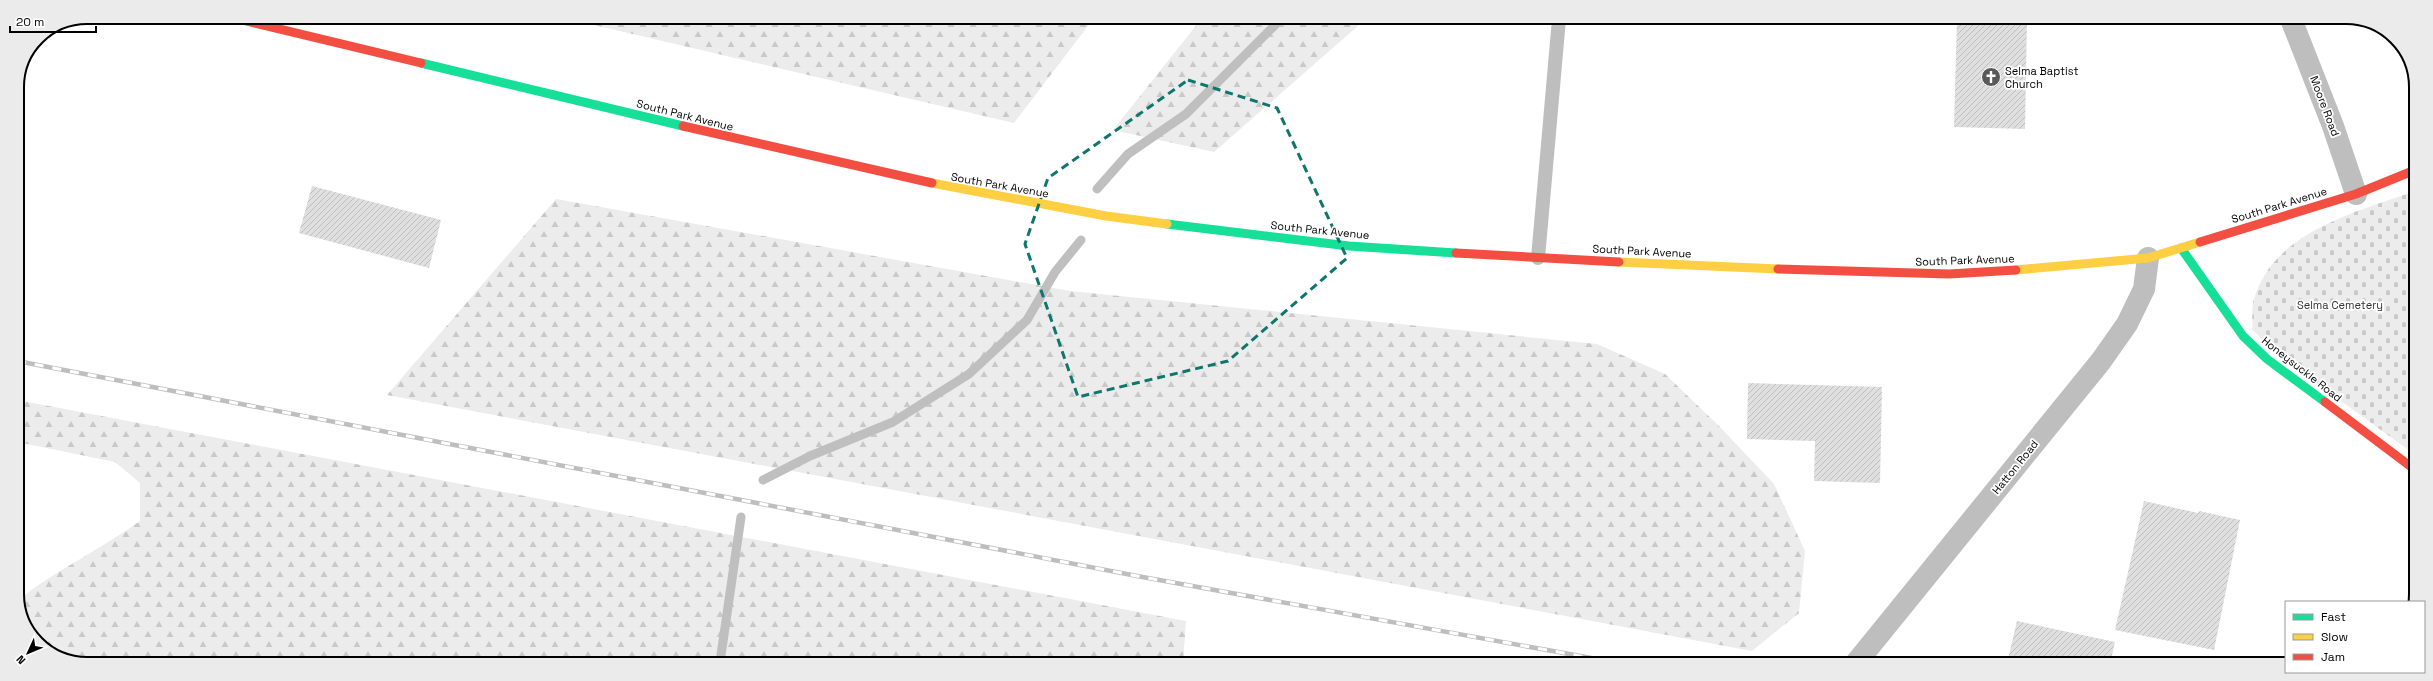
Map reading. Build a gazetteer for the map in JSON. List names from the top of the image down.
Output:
{
  "streets": {
    "street": [
      "Moore Road",
      "South Park Avenue",
      "Honeysuckle Road",
      "Hatton Road"
    ]
  },
  "crossings": [
    ["Moore Road", "South Park Avenue"],
    ["South Park Avenue", "Honeysuckle Road"],
    ["South Park Avenue", "Hatton Road"]
  ],
  "parks": ["Selma Cemetery"],
  "places": {
    "church": ["Selma Baptist Church"]
  },
  "legend": ["Fast", "Slow", "Jam"],
  "scale_bar": "20 m",
  "north": "bottom left"
}
